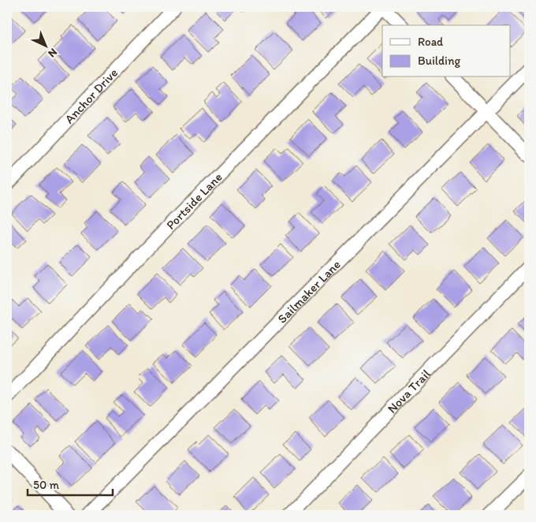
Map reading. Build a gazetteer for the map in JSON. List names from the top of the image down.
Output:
{
  "streets": {
    "street": [
      "Anchor Drive",
      "Portside Lane",
      "Sailmaker Lane",
      "Nova Trail"
    ]
  },
  "legend": ["Road", "Building"],
  "scale_bar": "50 m",
  "north": "bottom right"
}
